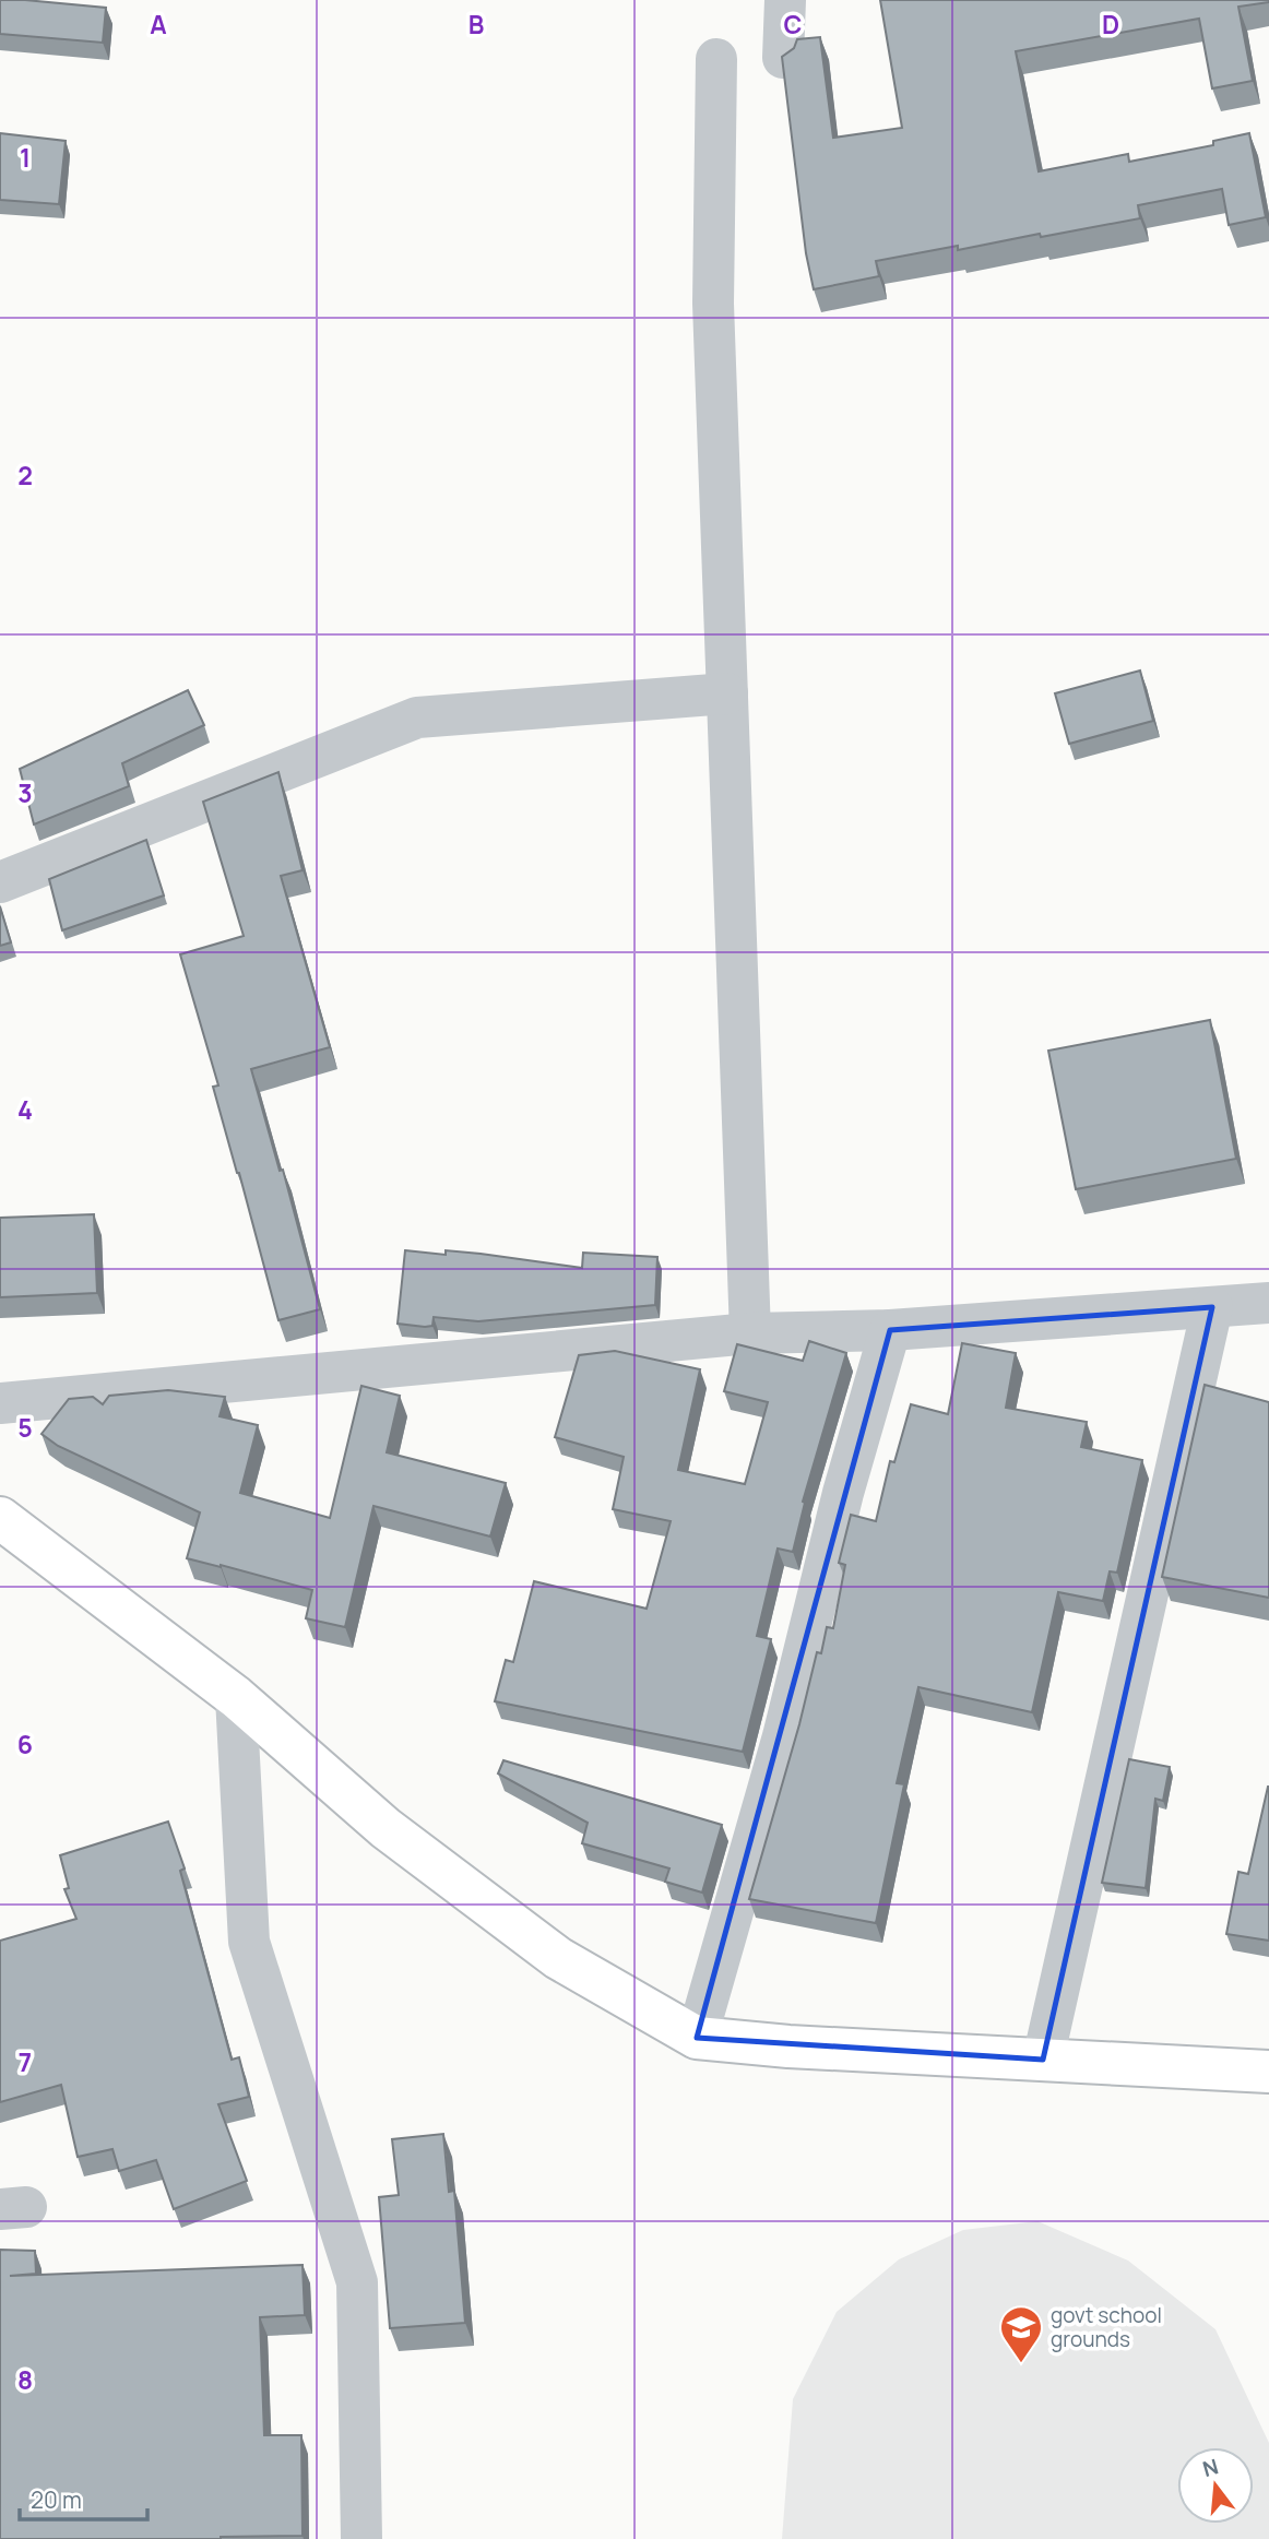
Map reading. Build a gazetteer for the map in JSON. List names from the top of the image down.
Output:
{
  "places": {
    "school or university": ["govt school grounds"]
  },
  "scale_bar": "20 m",
  "north": "top",
  "grid": {
    "columns": [
      "A",
      "B",
      "C",
      "D"
    ],
    "rows": [
      "1",
      "2",
      "3",
      "4",
      "5",
      "6",
      "7",
      "8"
    ]
  }
}
